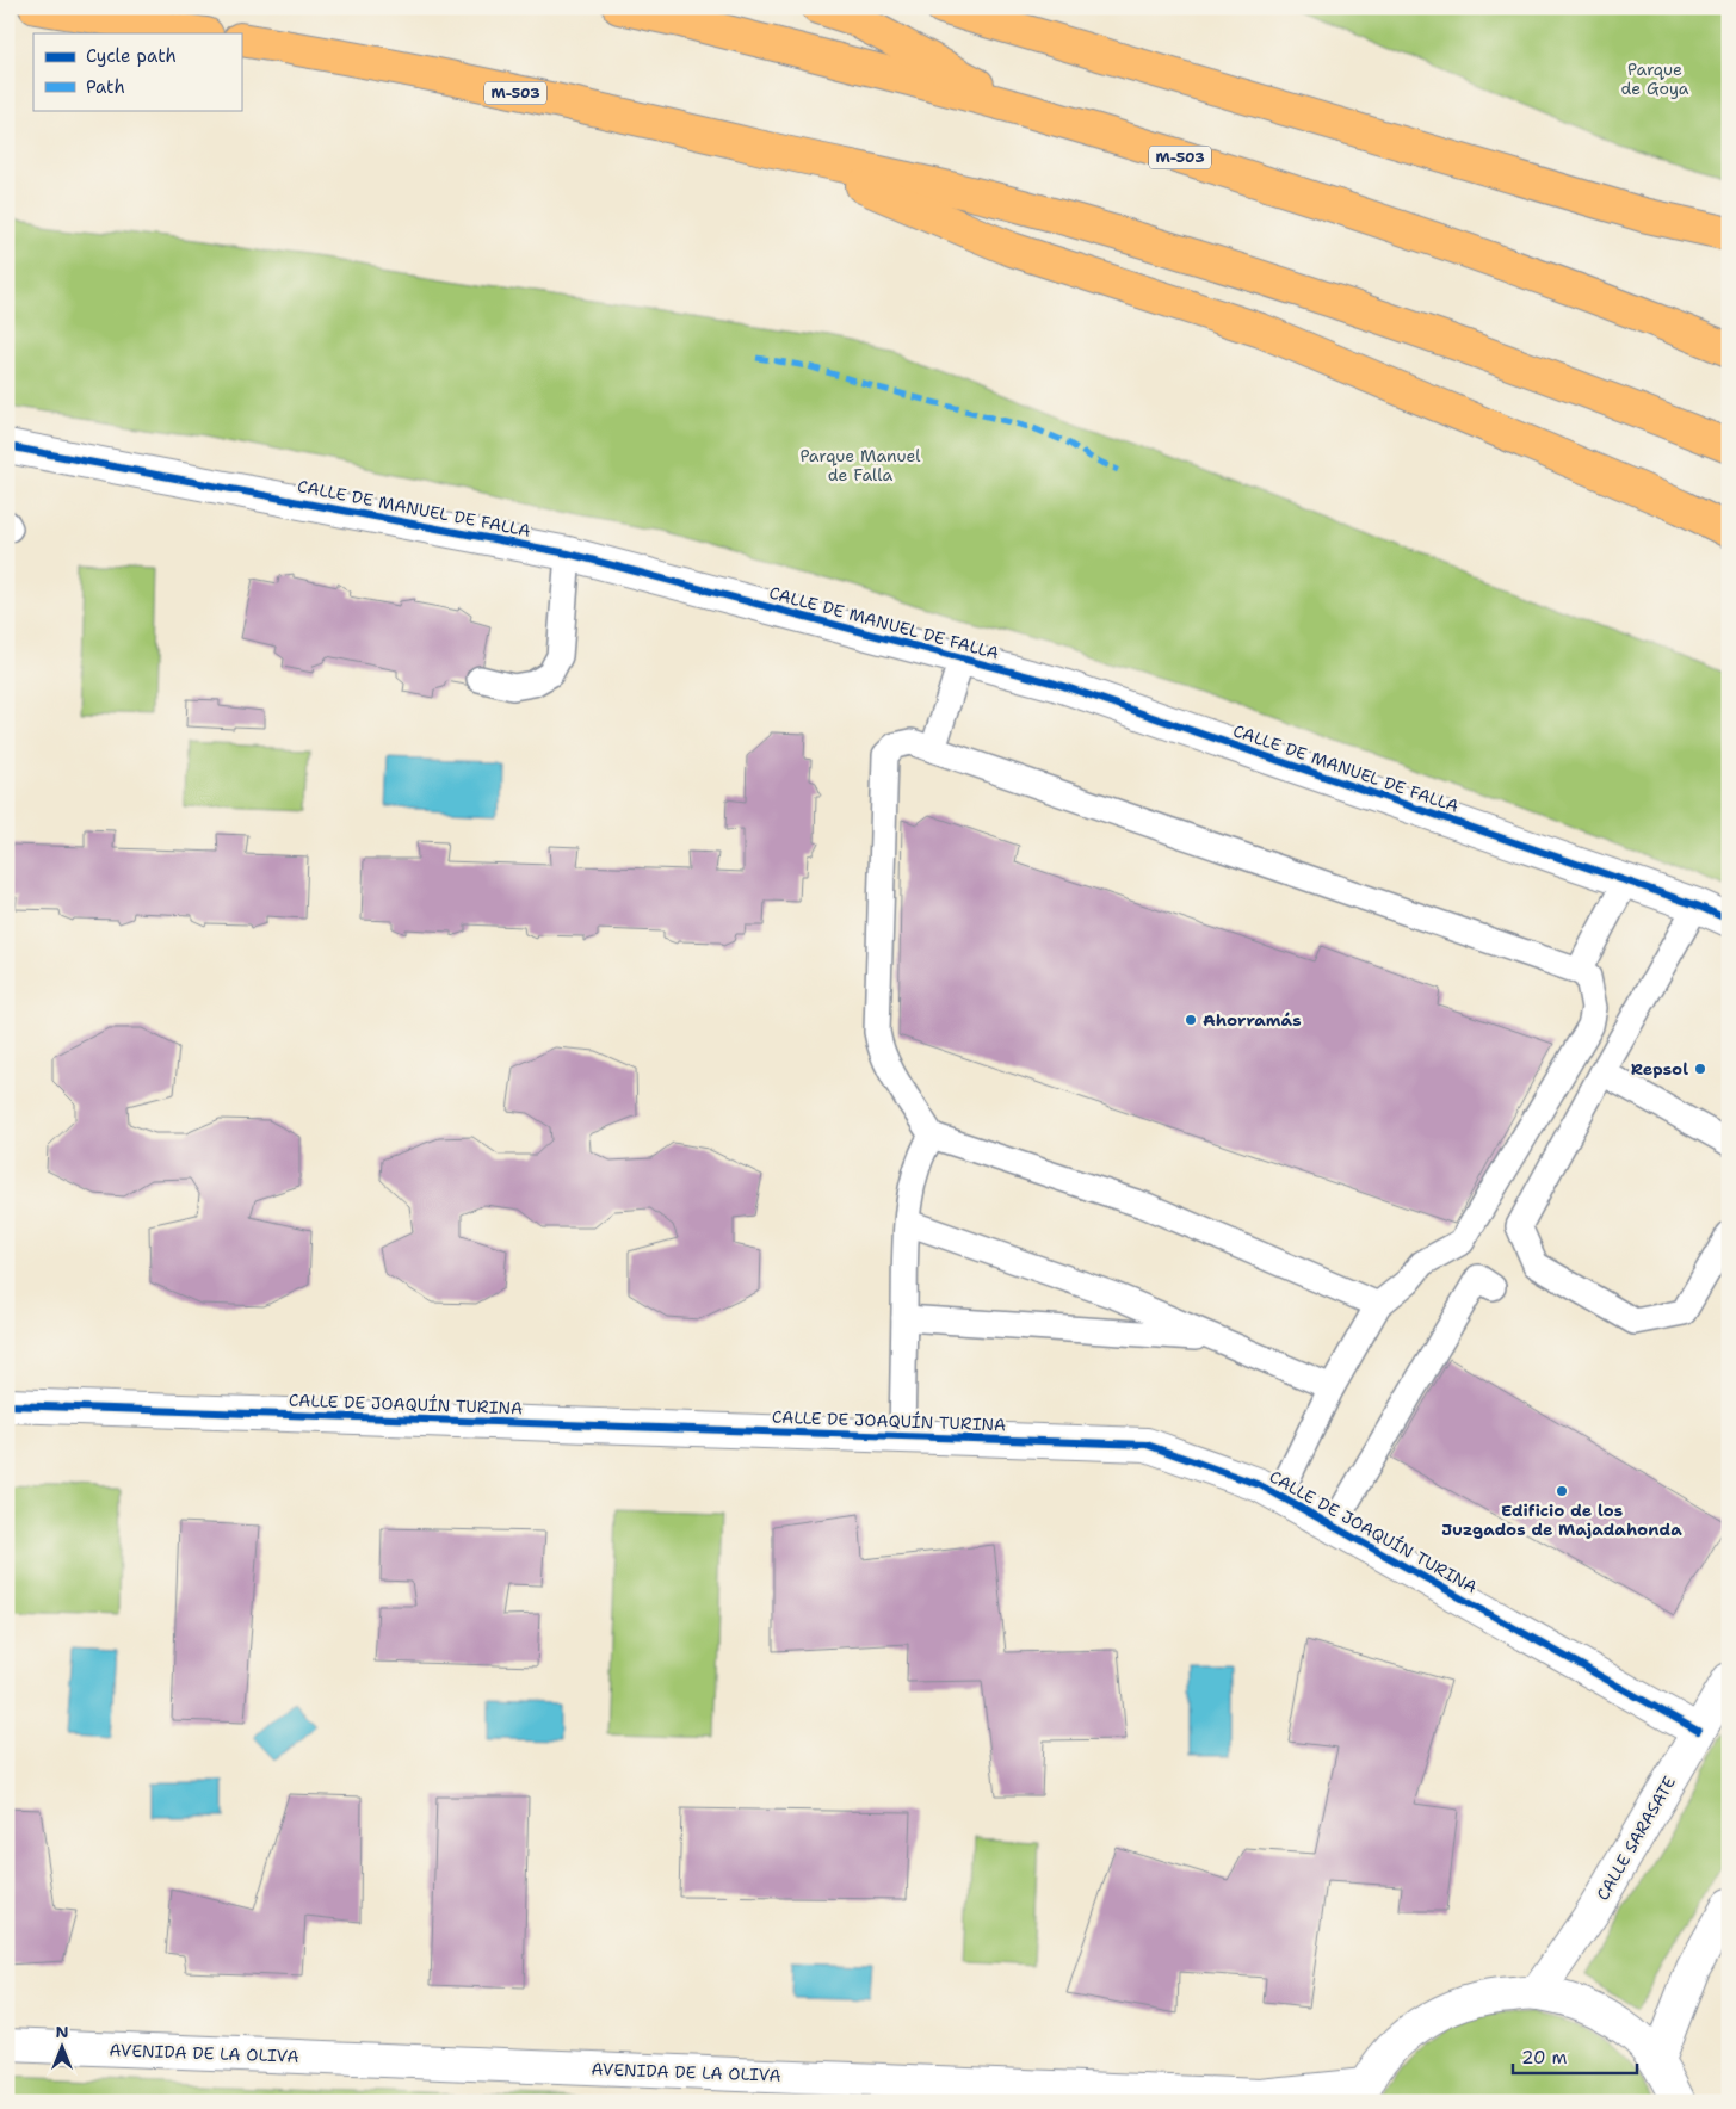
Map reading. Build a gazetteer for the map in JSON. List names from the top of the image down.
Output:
{
  "streets": {
    "highway": ["M-503"],
    "street": [
      "CALLE DE MANUEL DE FALLA",
      "CALLE DE JOAQUÍN TURINA",
      "CALLE SARASATE",
      "AVENIDA DE LA OLIVA"
    ]
  },
  "crossings": [
    ["CALLE DE JOAQUÍN TURINA", "CALLE SARASATE"]
  ],
  "parks": ["Parque de Goya", "Parque Manuel de Falla"],
  "places": ["Ahorramás", "Repsol", "Edificio de los Juzgados de Majadahonda"],
  "legend": ["Cycle path", "Path"],
  "scale_bar": "20 m",
  "north": "top"
}
